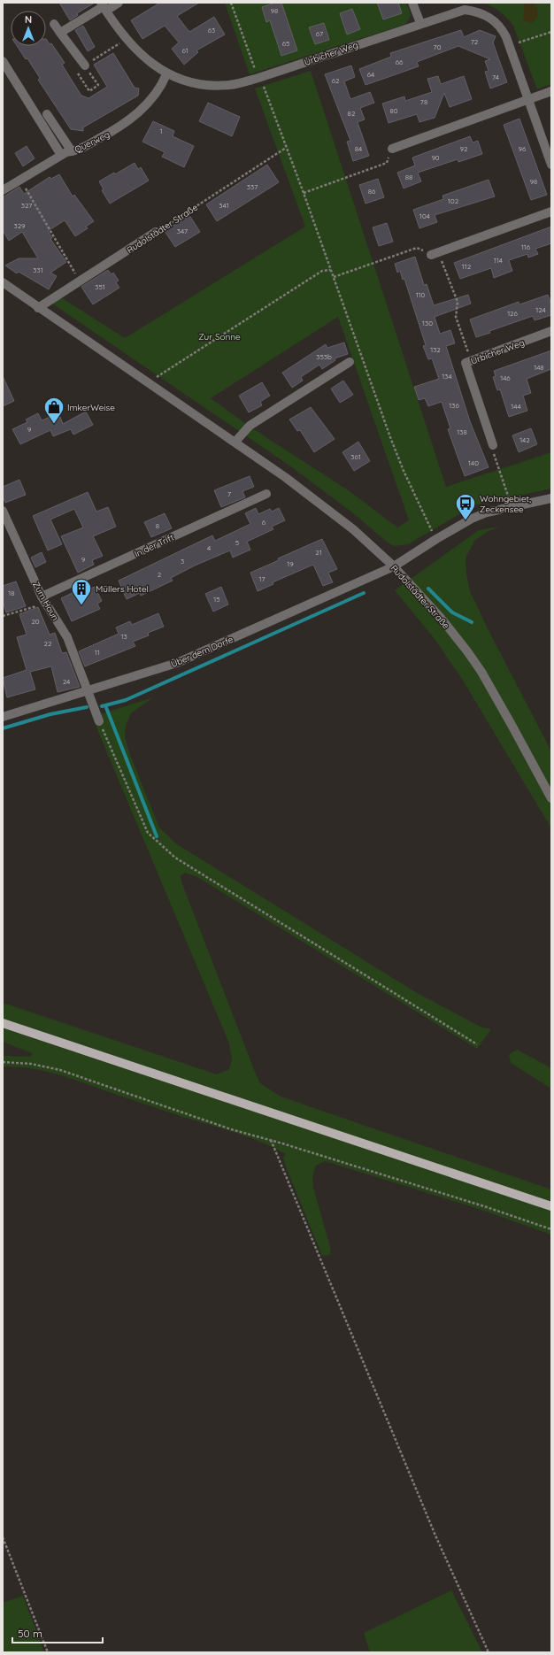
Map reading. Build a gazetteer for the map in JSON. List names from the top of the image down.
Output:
{
  "streets": {
    "street": [
      "Urbicher Weg",
      "Querweg",
      "Rudolstädter Straße",
      "In der Trift",
      "Zum Haun",
      "Über dem Dorfe"
    ]
  },
  "crossings": [
    ["Urbicher Weg", "Querweg"],
    ["Rudolstädter Straße", "Über dem Dorfe"],
    ["In der Trift", "Zum Haun"],
    ["Zum Haun", "Über dem Dorfe"]
  ],
  "parks": ["Zur Sonne"],
  "places": {
    "shop": ["ImkerWeise"],
    "bus stop": ["Wohngebiet, Zeckensee"],
    "building": ["Müllers Hotel"]
  },
  "house_numbers": [
    "98",
    "63",
    "67",
    "72",
    "65",
    "70",
    "61",
    "66",
    "64",
    "74",
    "62",
    "78",
    "80",
    "82",
    "1",
    "84",
    "92",
    "96",
    "90",
    "88",
    "98",
    "337",
    "86",
    "102",
    "327",
    "341",
    "104",
    "329",
    "347",
    "116",
    "114",
    "112",
    "331",
    "351",
    "110",
    "124",
    "126",
    "130",
    "132",
    "353b",
    "148",
    "134",
    "146",
    "136",
    "144",
    "9",
    "138",
    "142",
    "361",
    "140",
    "7",
    "6",
    "8",
    "5",
    "4",
    "21",
    "9",
    "3",
    "19",
    "2",
    "17",
    "18",
    "15",
    "20",
    "13",
    "22",
    "11",
    "24"
  ],
  "scale_bar": "50 m",
  "north": "top"
}
